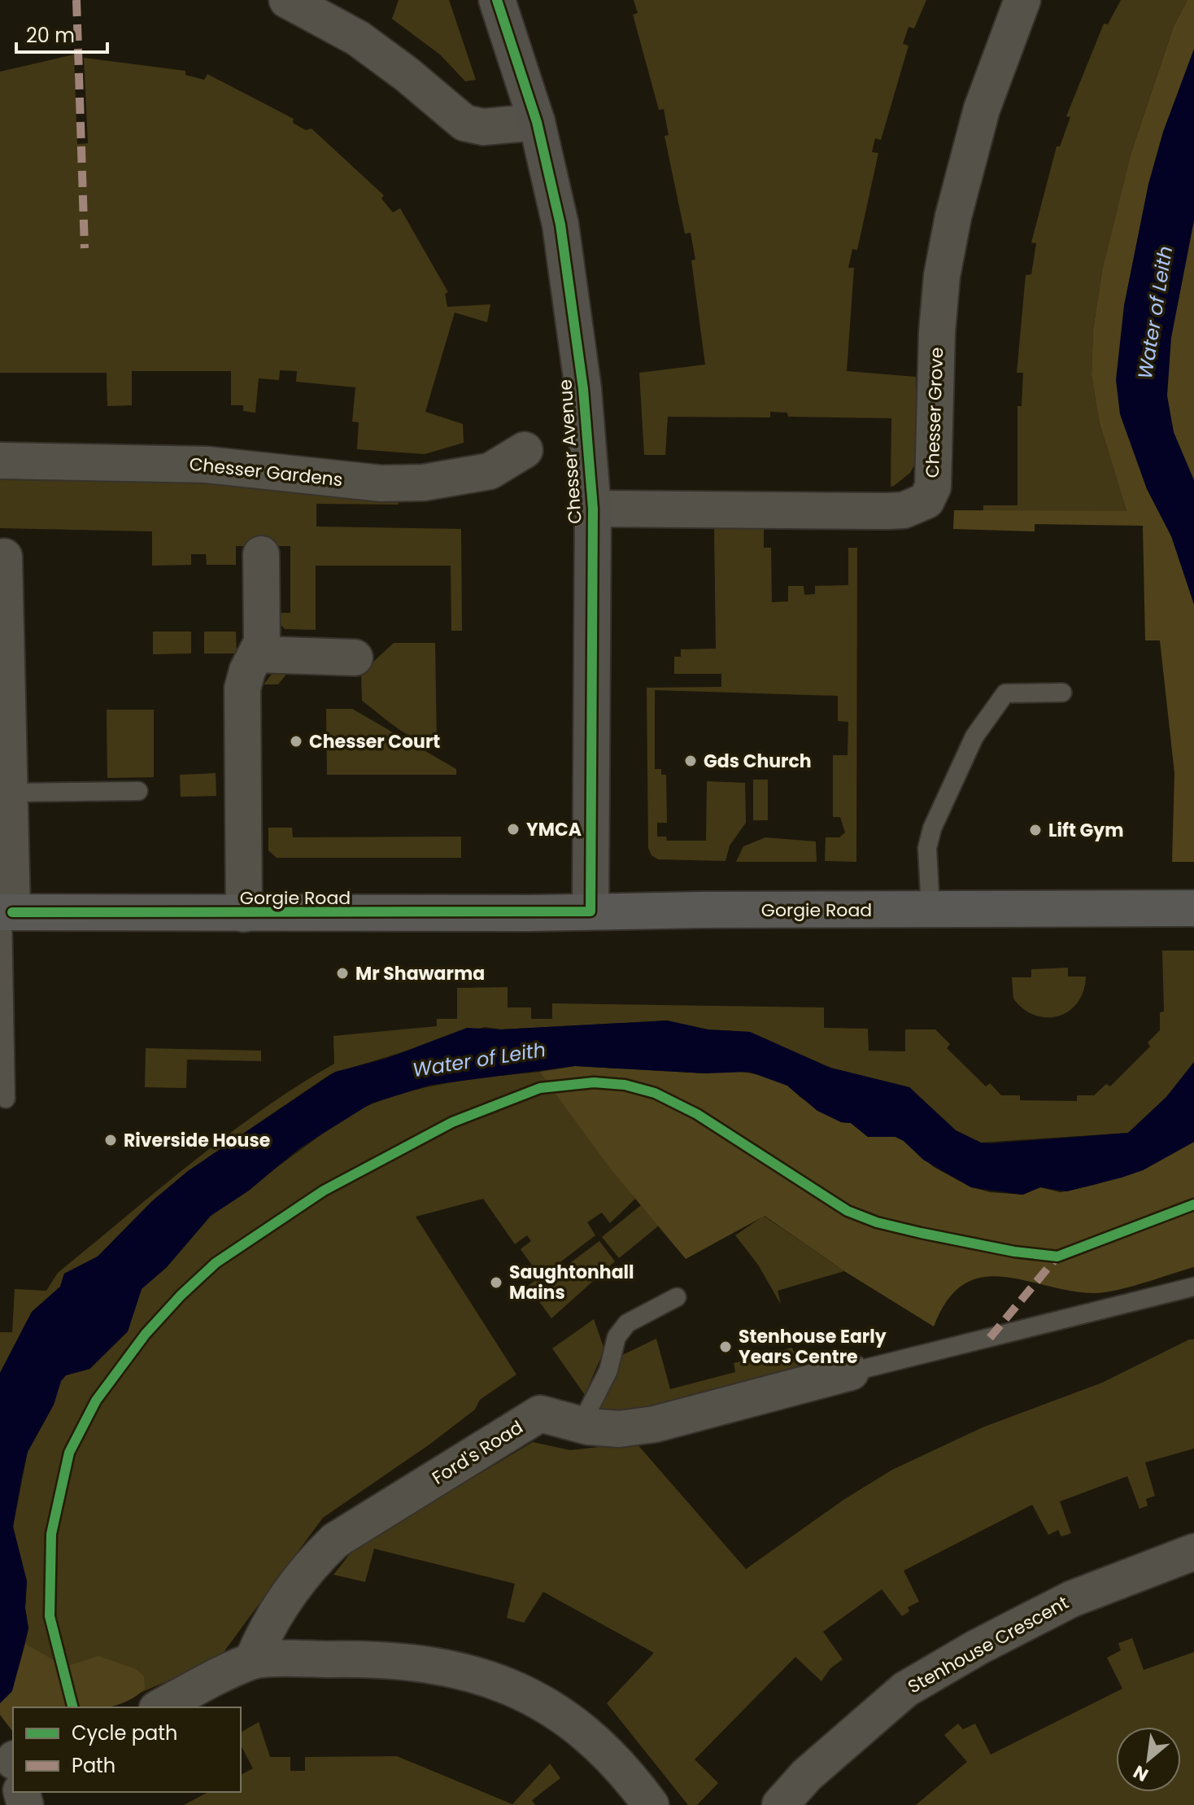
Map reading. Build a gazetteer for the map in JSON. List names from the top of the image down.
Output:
{
  "streets": {
    "main road": ["Gorgie Road"],
    "street": [
      "Chesser Grove",
      "Chesser Avenue",
      "Chesser Gardens",
      "Ford's Road",
      "Stenhouse Crescent"
    ]
  },
  "crossings": [
    ["Chesser Grove", "Chesser Avenue"],
    ["Chesser Avenue", "Gorgie Road"]
  ],
  "water": ["Water of Leith"],
  "places": [
    "Chesser Court",
    "Gds Church",
    "YMCA",
    "Lift Gym",
    "Mr Shawarma",
    "Riverside House",
    "Saughtonhall Mains",
    "Stenhouse Early Years Centre"
  ],
  "legend": ["Cycle path", "Path"],
  "scale_bar": "20 m",
  "north": "bottom left"
}
